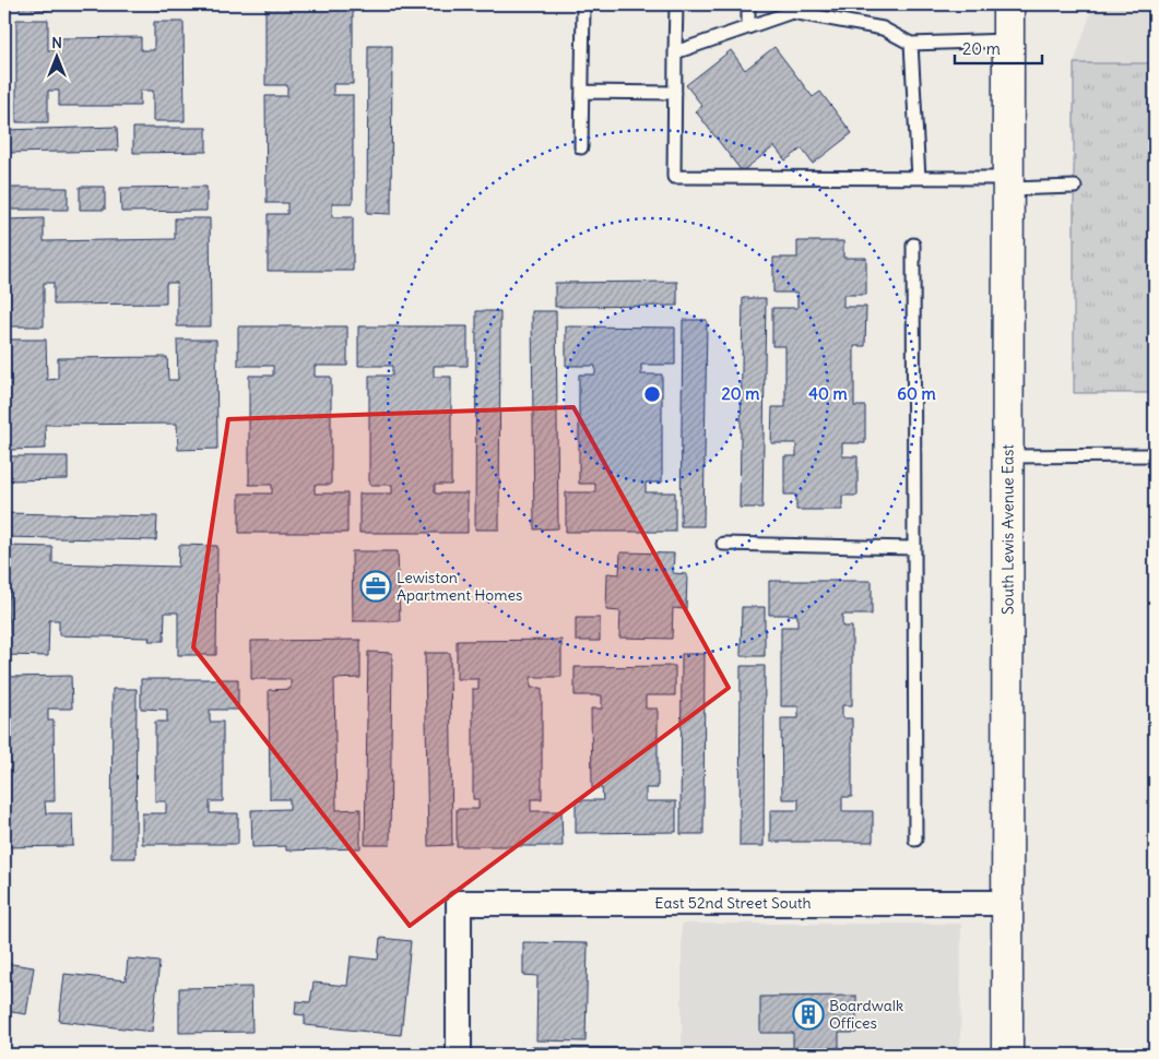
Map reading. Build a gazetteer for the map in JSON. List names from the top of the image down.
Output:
{
  "streets": {
    "main road": ["South Lewis Avenue East"],
    "street": ["East 52nd Street South"]
  },
  "crossings": [
    ["South Lewis Avenue East", "East 52nd Street South"]
  ],
  "places": {
    "office": ["Lewiston Apartment Homes"],
    "building": ["Boardwalk Offices"]
  },
  "scale_bar": "20 m",
  "north": "top",
  "rings": ["20 m", "40 m", "60 m"]
}
